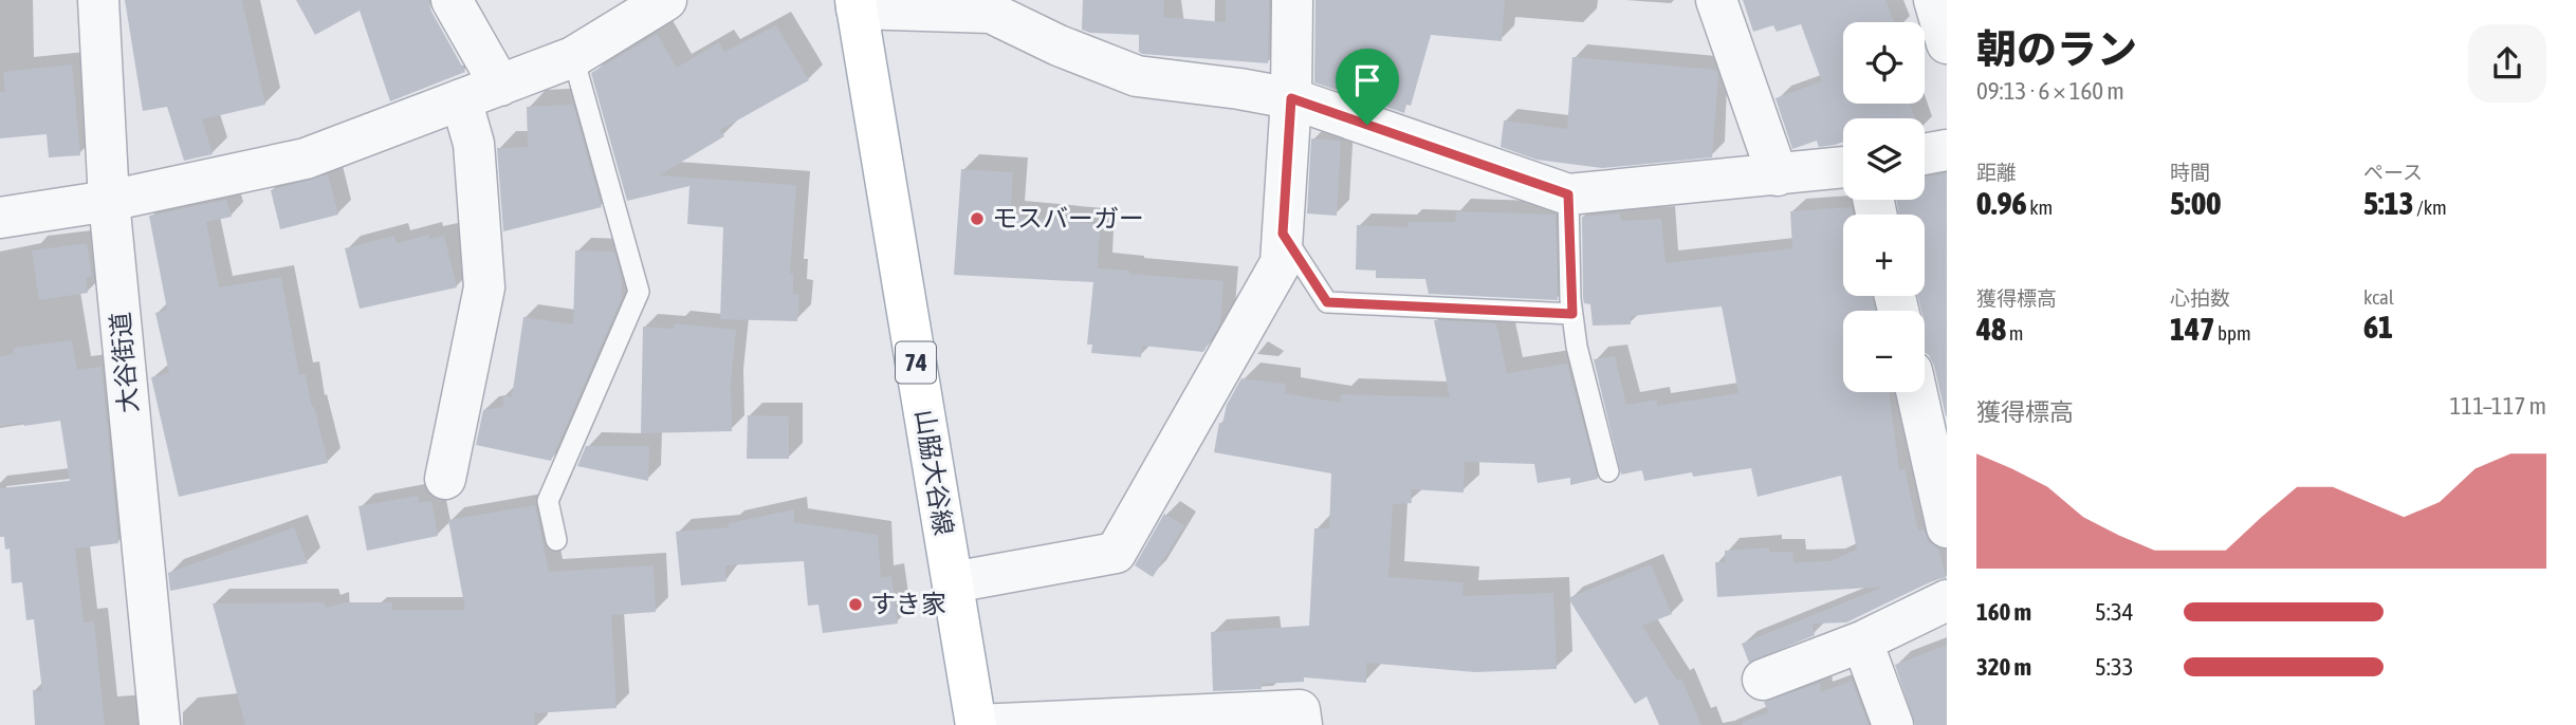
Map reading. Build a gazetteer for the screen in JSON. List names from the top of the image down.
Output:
{
  "streets": {
    "main road": ["74", "山脇大谷線"],
    "street": ["大谷街道"]
  },
  "places": ["モスバーガー", "すき家"],
  "page": {
    "heading": ["朝のラン", "09:13 · 6 × 160 m"],
    "map_buttons": ["+", "−"],
    "stats": [
      ["距離", "0.96 km"],
      ["時間", "5:00"],
      ["ペース", "5:13 /km"],
      ["獲得標高", "48 m"],
      ["心拍数", "147 bpm"],
      ["kcal", "61"]
    ],
    "chart": ["獲得標高", "111–117 m"],
    "list": [
      {
        "name": "160 m",
        "note": "5:34"
      },
      {
        "name": "320 m",
        "note": "5:33"
      }
    ]
  }
}
